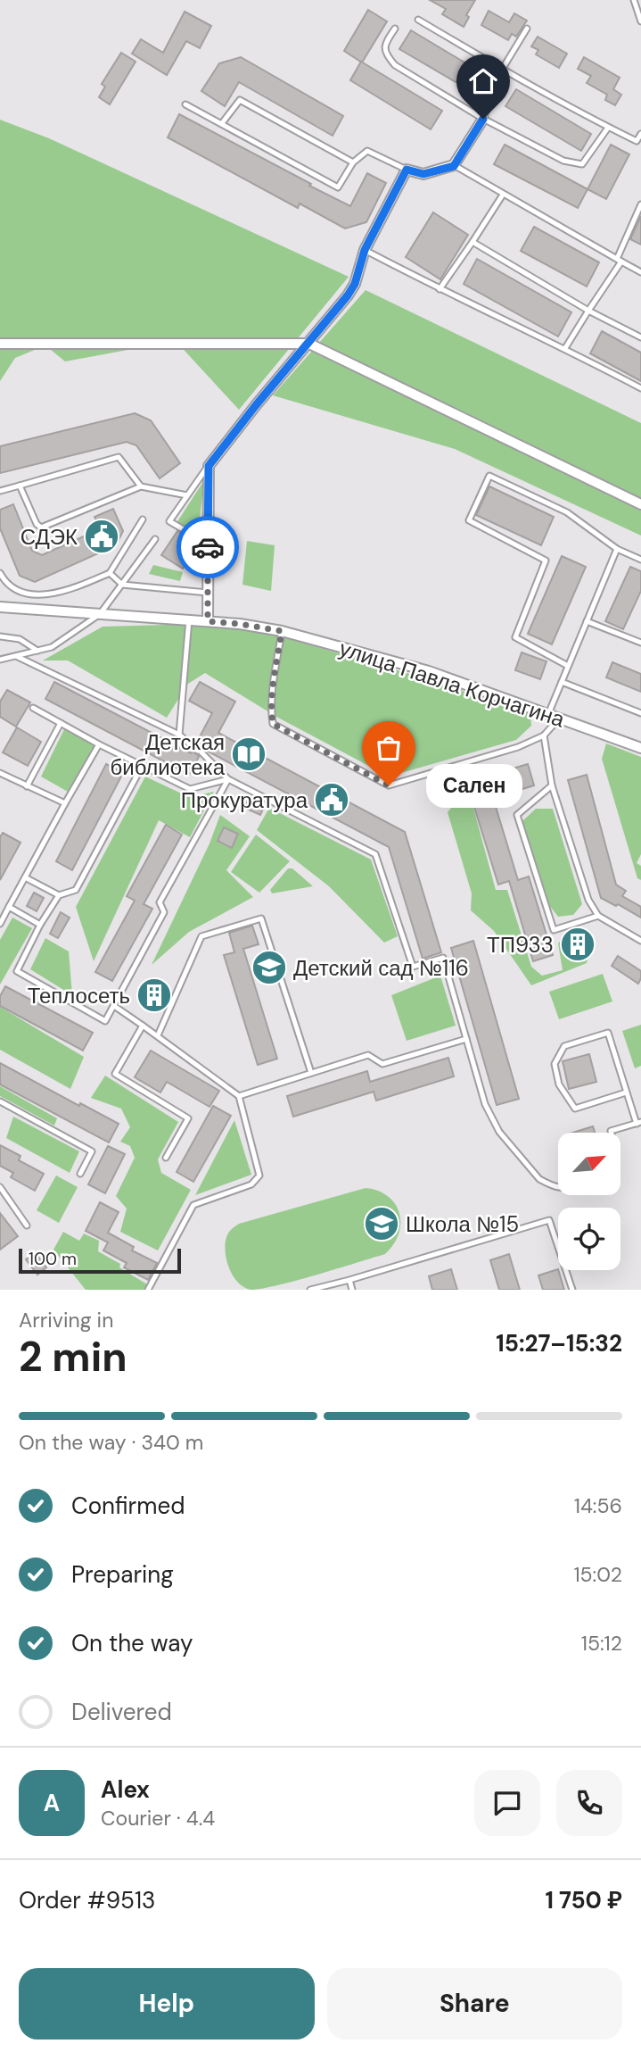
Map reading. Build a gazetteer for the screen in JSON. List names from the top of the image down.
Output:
{
  "streets": {
    "street": ["улица Павла Корчагина"]
  },
  "places": {
    "public building": ["СДЭК", "Прокуратура"],
    "library": ["Детская библиотека"],
    "other": ["Сален"],
    "building": ["ТП933", "Теплосеть"],
    "school or university": ["Детский сад №116", "Школа №15"]
  },
  "scale_bar": "100 m",
  "north": "top right",
  "page": {
    "bubble": "Сален",
    "scale": "100 m",
    "heading": ["2 min", "Arriving in", "15:27–15:32"],
    "panel": [
      "Alex",
      "Courier · 4.4",
      "Order #9513",
      "1 750 ₽"
    ],
    "bar": "On the way · 340 m",
    "list": [
      ["Confirmed", "14:56"],
      ["Preparing", "15:02"],
      ["On the way", "15:12"],
      "Delivered"
    ],
    "round": "A",
    "buttons": ["Help", "Share"]
  }
}
